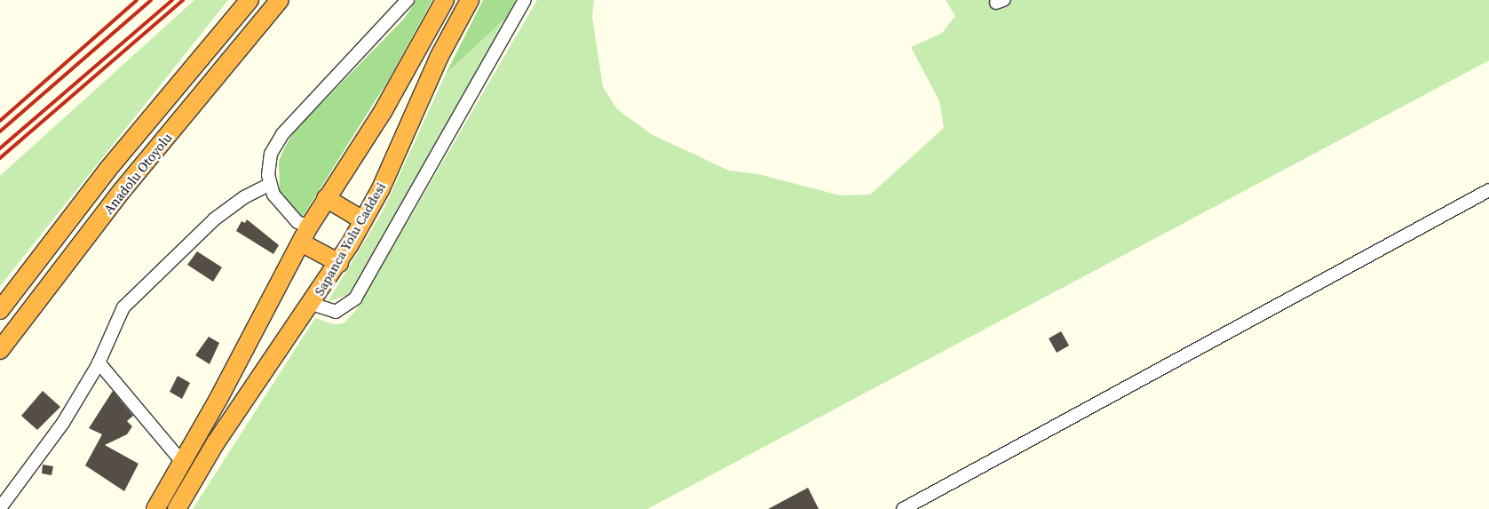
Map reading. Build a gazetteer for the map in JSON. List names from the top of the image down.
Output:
{
  "streets": {
    "highway": ["Anadolu Otoyolu", "Sapanca Yolu Caddesi"]
  }
}
